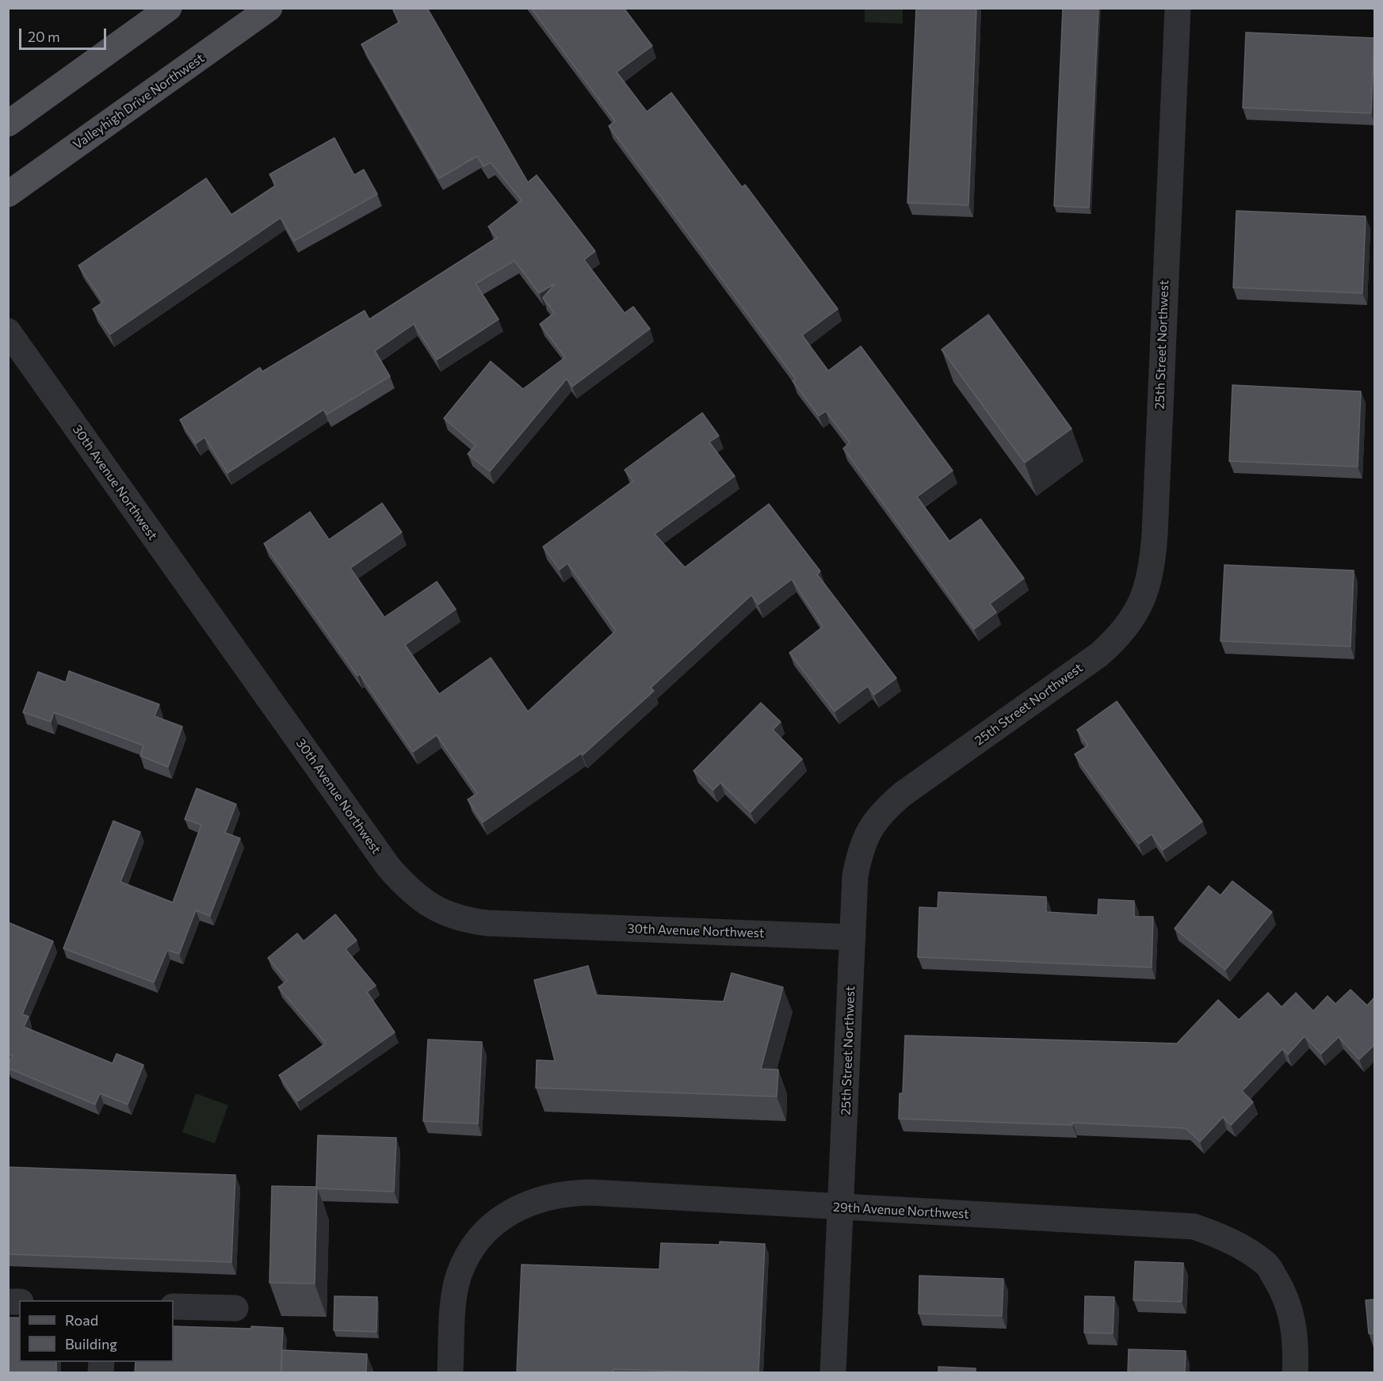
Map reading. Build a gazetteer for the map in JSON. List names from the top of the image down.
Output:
{
  "streets": {
    "main road": ["Valleyhigh Drive Northwest"],
    "street": ["25th Street Northwest", "30th Avenue Northwest", "29th Avenue Northwest"]
  },
  "crossings": [
    ["25th Street Northwest", "30th Avenue Northwest"],
    ["25th Street Northwest", "29th Avenue Northwest"]
  ],
  "legend": ["Road", "Building"],
  "scale_bar": "20 m"
}
